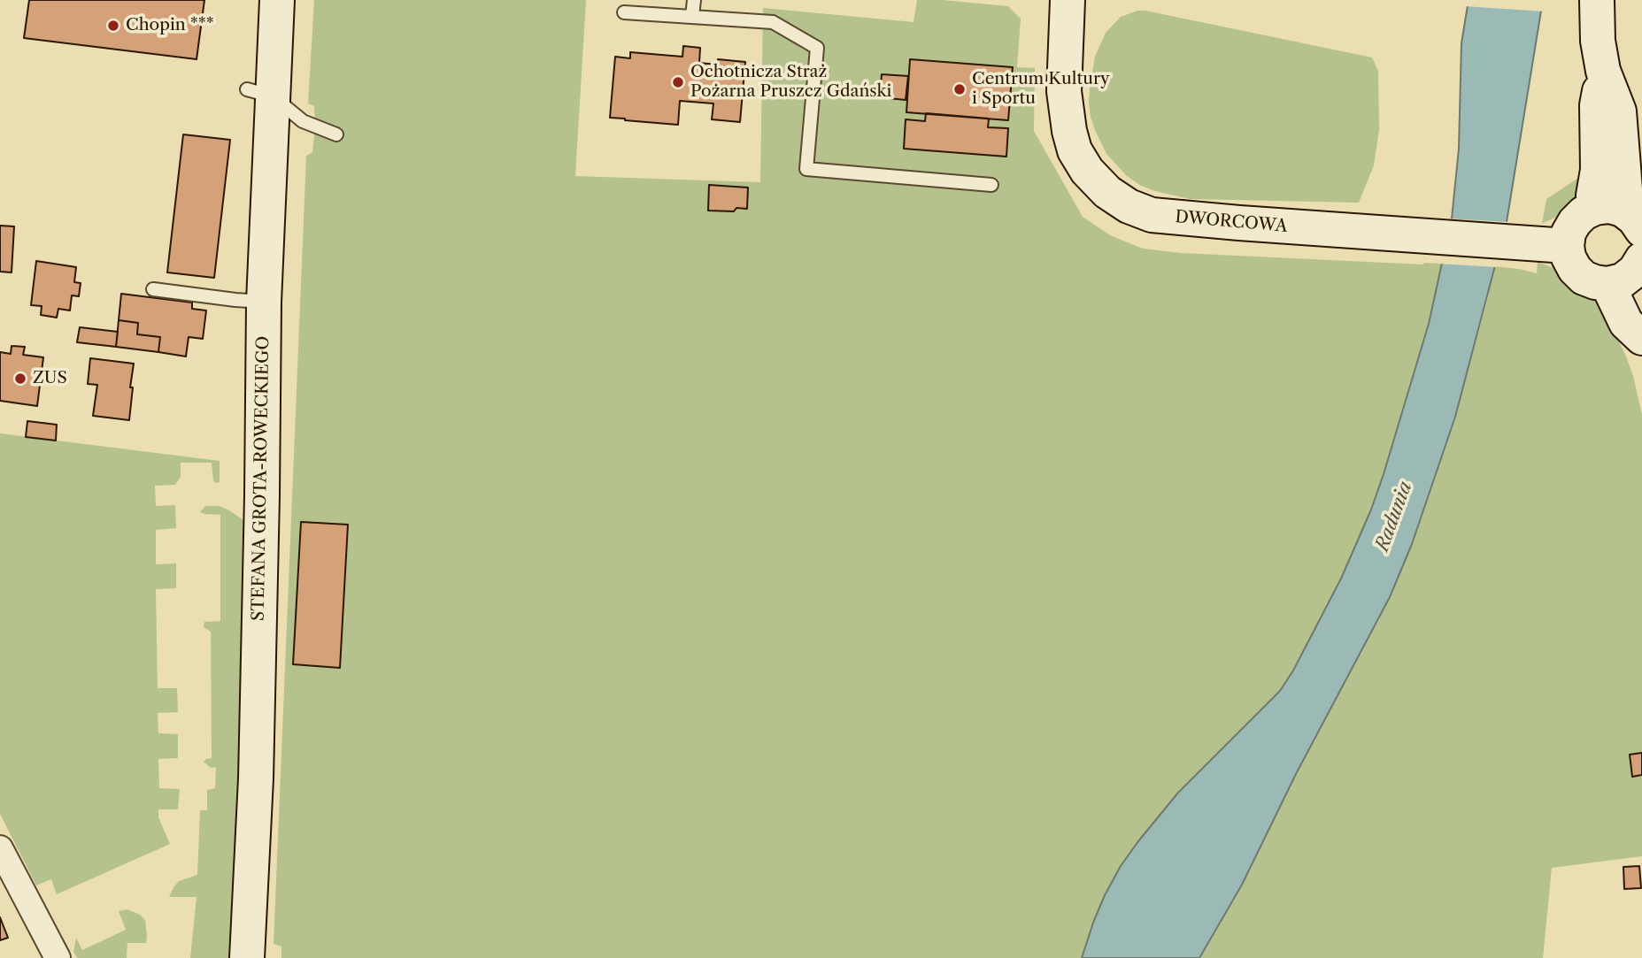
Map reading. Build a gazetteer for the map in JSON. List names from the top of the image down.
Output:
{
  "streets": {
    "street": ["DWORCOWA", "STEFANA GROTA-ROWECKIEGO"]
  },
  "water": ["Radunia"],
  "places": [
    "Chopin ***",
    "Ochotnicza Straż Pożarna Pruszcz Gdański",
    "Centrum Kultury i Sportu",
    "ZUS"
  ]
}
